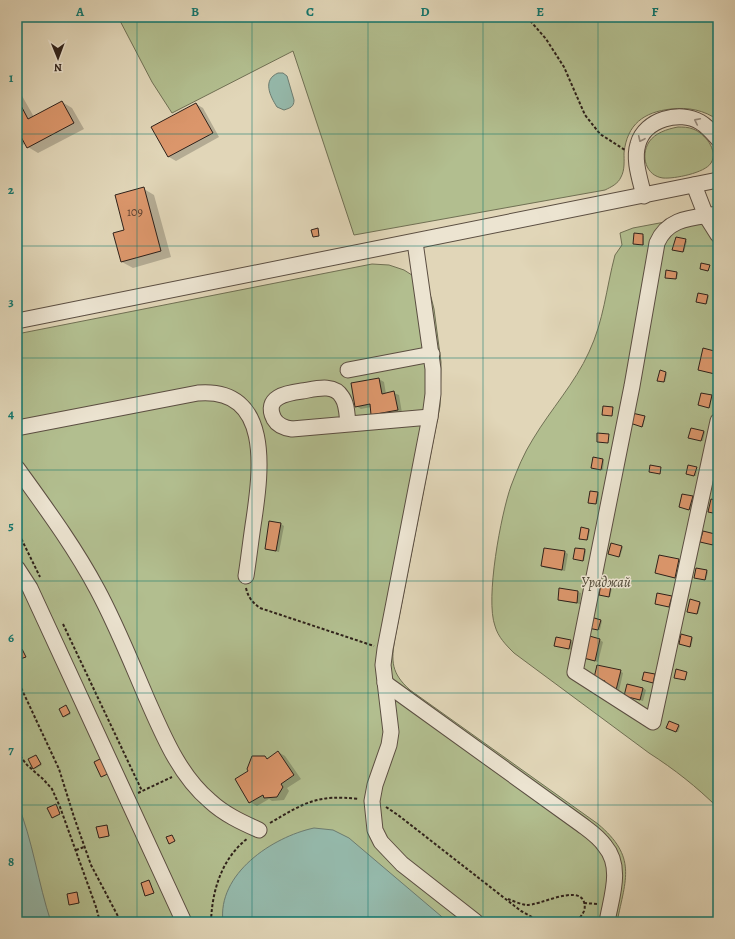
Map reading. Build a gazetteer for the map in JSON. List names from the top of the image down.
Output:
{
  "parks": ["Ураджай"],
  "house_numbers": ["109"],
  "north": "bottom",
  "grid": {
    "columns": [
      "A",
      "B",
      "C",
      "D",
      "E",
      "F"
    ],
    "rows": [
      "1",
      "2",
      "3",
      "4",
      "5",
      "6",
      "7",
      "8"
    ]
  }
}
